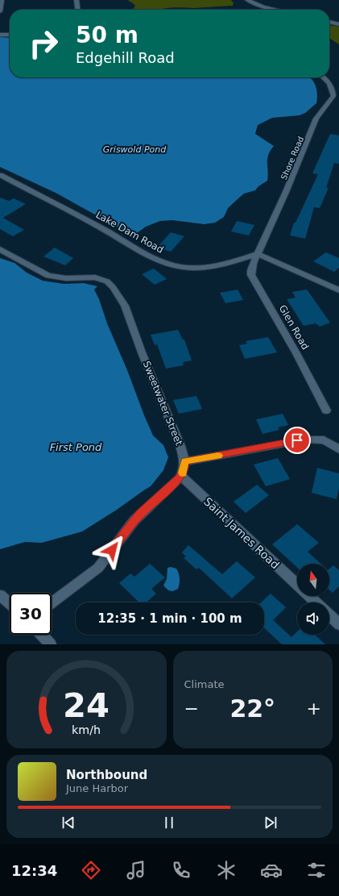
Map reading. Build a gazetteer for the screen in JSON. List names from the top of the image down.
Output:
{
  "streets": {
    "street": [
      "Shore Road",
      "Lake Dam Road",
      "Glen Road",
      "Sweetwater Street",
      "Saint James Road"
    ]
  },
  "crossings": [
    ["Shore Road", "Lake Dam Road"],
    ["Shore Road", "Glen Road"],
    ["Lake Dam Road", "Glen Road"]
  ],
  "water": ["Griswold Pond", "First Pond"],
  "north": "top",
  "page": {
    "turn": ["50 m", "Edgehill Road"],
    "limit": "30",
    "trip": "12:35 · 1 min · 100 m",
    "tile": "Climate",
    "heat": ["−", "22°", "+"],
    "song": ["Northbound", "June Harbor"],
    "tabs": "12:34",
    "gauge": ["24", "km/h"]
  }
}
